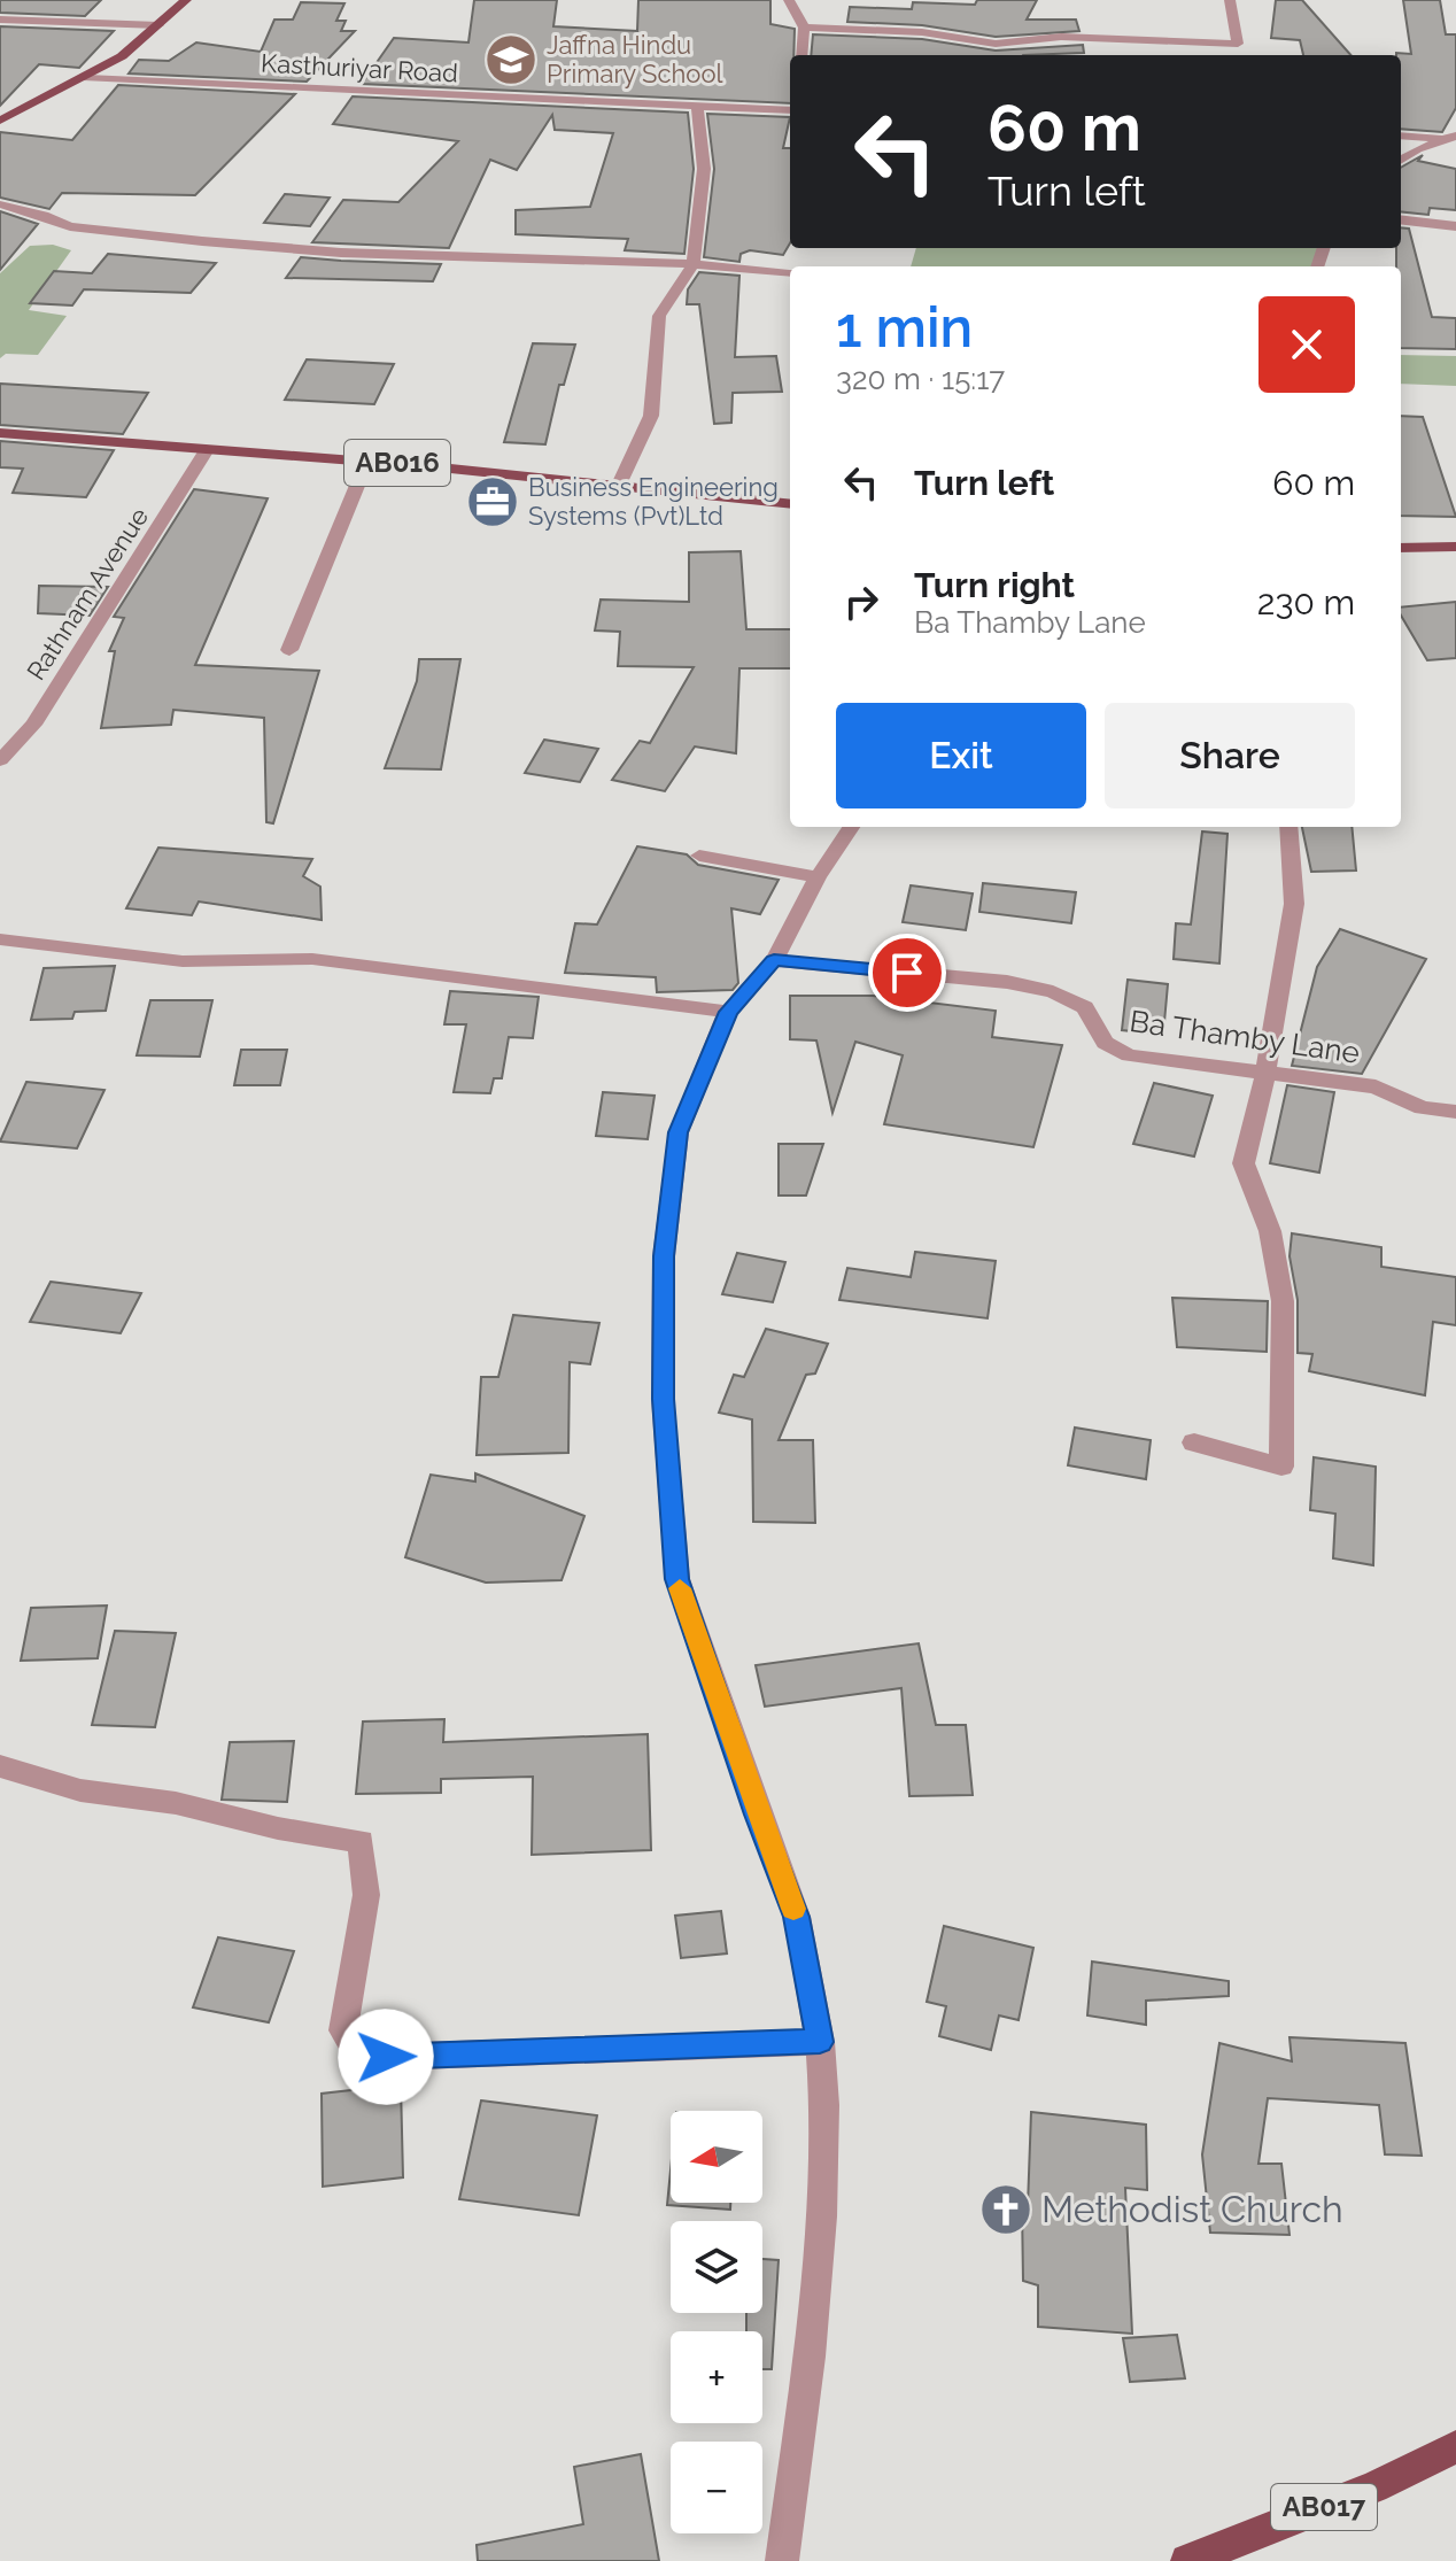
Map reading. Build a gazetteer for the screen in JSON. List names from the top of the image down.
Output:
{
  "streets": {
    "main road": ["AB016", "AB017"],
    "street": ["Kasthuriyar Road", "Rathnam Avenue", "Ba Thamby Lane"]
  },
  "crossings": [
    ["AB016", "Rathnam Avenue"]
  ],
  "places": {
    "school or university": ["Jaffna Hindu Primary School"],
    "office": ["Business Engineering Systems (Pvt)Ltd"],
    "church": ["Methodist Church"]
  },
  "north": "left",
  "page": {
    "turn": ["60 m", "Turn left"],
    "heading": ["1 min", "320 m · 15:17"],
    "list": [
      {
        "name": "Turn left",
        "value": "60 m"
      },
      {
        "name": "Turn right",
        "note": "Ba Thamby Lane",
        "value": "230 m"
      }
    ],
    "buttons": ["Exit", "Share"],
    "map_buttons": ["+", "−"]
  }
}
